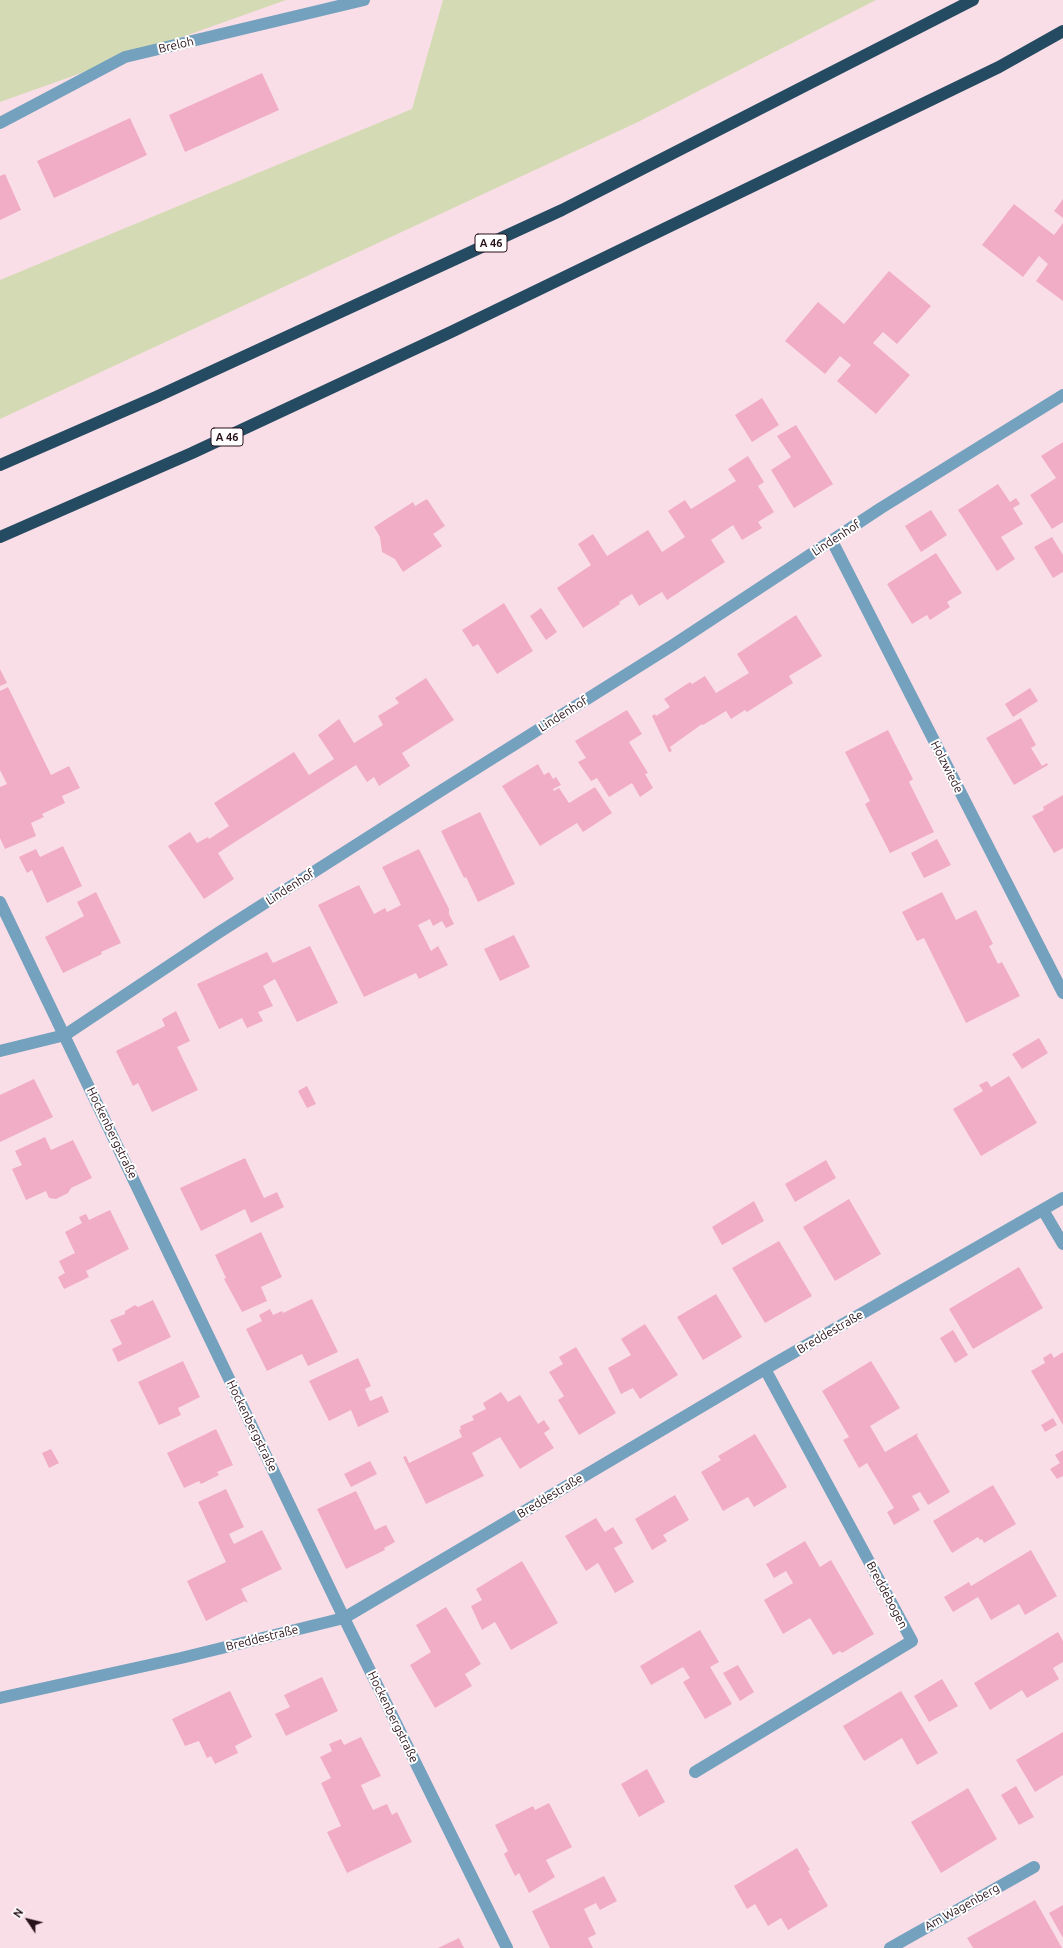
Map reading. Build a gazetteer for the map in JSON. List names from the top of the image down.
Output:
{
  "streets": {
    "highway": ["A 46"],
    "street": [
      "Breloh",
      "Lindenhof",
      "Holzwiede",
      "Hockenbergstraße",
      "Breddestraße",
      "Breddebogen",
      "Am Wagenberg"
    ]
  },
  "crossings": [
    ["Lindenhof", "Holzwiede"],
    ["Lindenhof", "Hockenbergstraße"],
    ["Hockenbergstraße", "Breddestraße"],
    ["Breddestraße", "Breddebogen"]
  ],
  "north": "top left"
}
